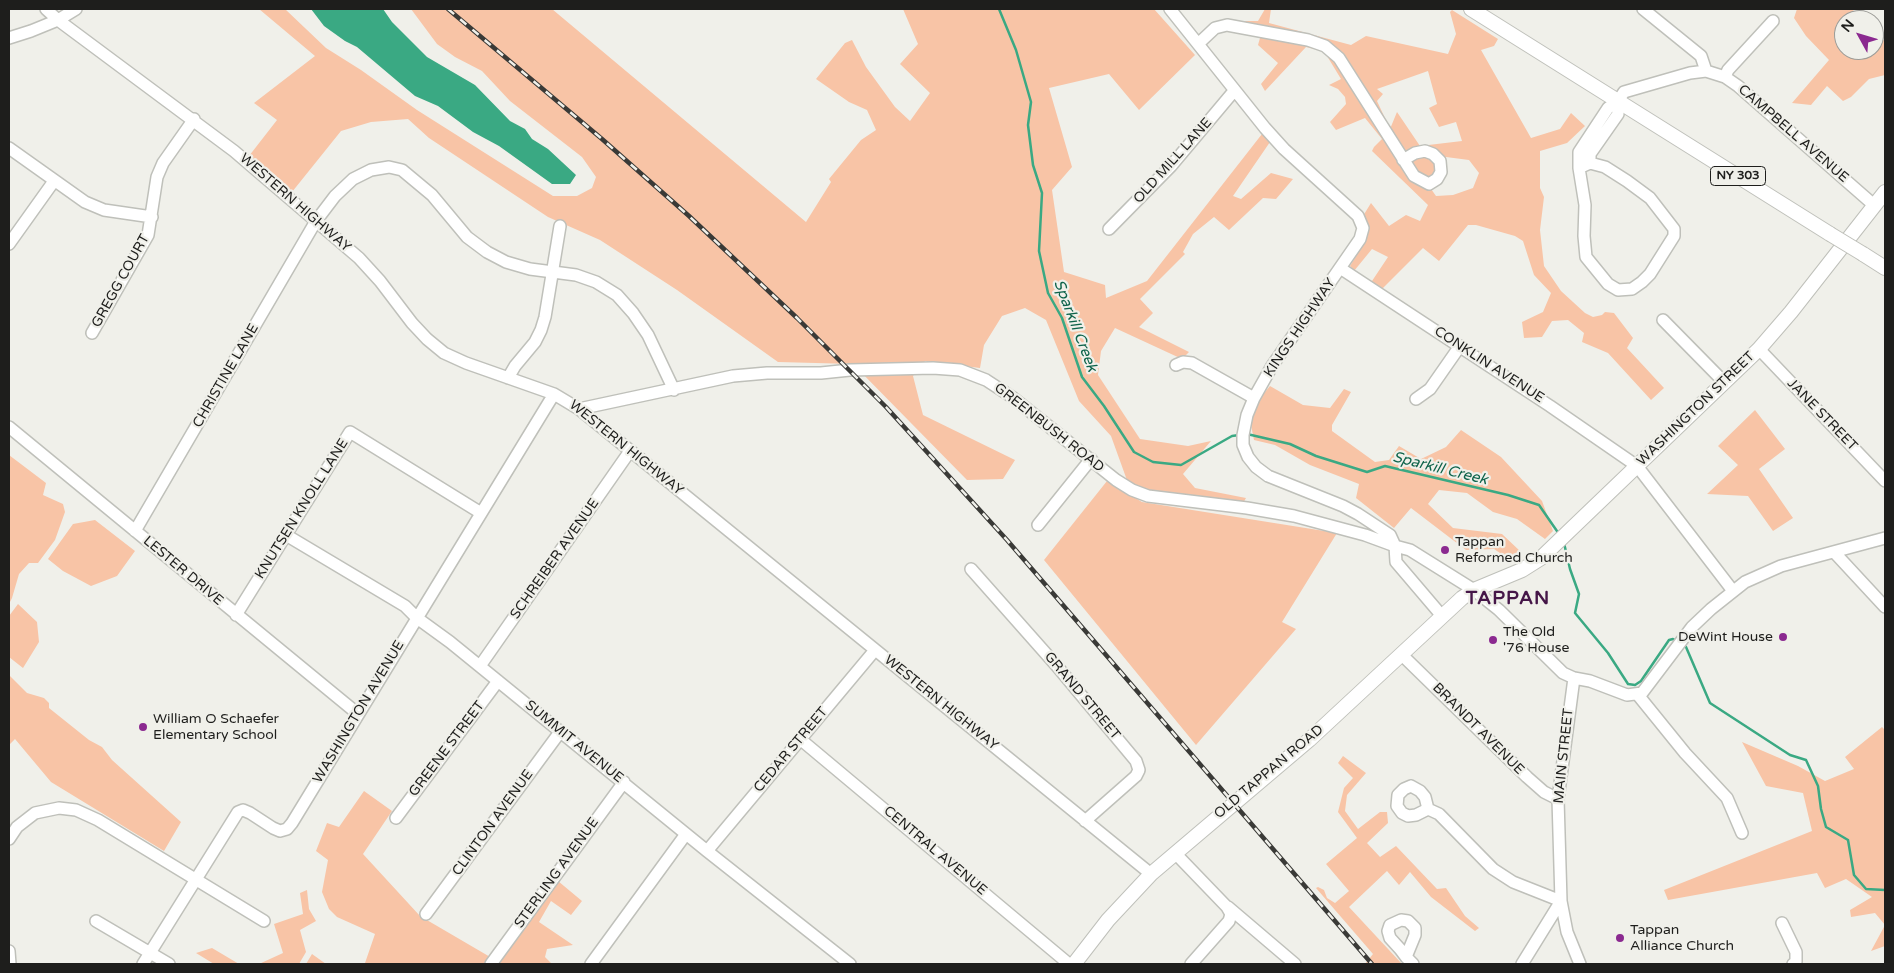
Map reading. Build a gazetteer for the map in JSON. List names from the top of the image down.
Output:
{
  "streets": {
    "main road": ["NY 303", "WASHINGTON STREET", "OLD TAPPAN ROAD"],
    "street": [
      "CAMPBELL AVENUE",
      "OLD MILL LANE",
      "WESTERN HIGHWAY",
      "GREGG COURT",
      "KINGS HIGHWAY",
      "CONKLIN AVENUE",
      "CHRISTINE LANE",
      "JANE STREET",
      "GREENBUSH ROAD",
      "KNUTSEN KNOLL LANE",
      "SCHREIBER AVENUE",
      "LESTER DRIVE",
      "GRAND STREET",
      "WASHINGTON AVENUE",
      "BRANDT AVENUE",
      "SUMMIT AVENUE",
      "GREENE STREET",
      "CEDAR STREET",
      "MAIN STREET",
      "CLINTON AVENUE",
      "CENTRAL AVENUE",
      "STERLING AVENUE"
    ]
  },
  "crossings": [
    ["CAMPBELL AVENUE", "NY 303"],
    ["CAMPBELL AVENUE", "WASHINGTON STREET"],
    ["OLD MILL LANE", "KINGS HIGHWAY"],
    ["WESTERN HIGHWAY", "GREGG COURT"],
    ["WESTERN HIGHWAY", "CHRISTINE LANE"],
    ["WESTERN HIGHWAY", "GREENBUSH ROAD"],
    ["WESTERN HIGHWAY", "SCHREIBER AVENUE"],
    ["WESTERN HIGHWAY", "GRAND STREET"],
    ["WESTERN HIGHWAY", "WASHINGTON AVENUE"],
    ["WESTERN HIGHWAY", "CEDAR STREET"],
    ["WESTERN HIGHWAY", "OLD TAPPAN ROAD"],
    ["KINGS HIGHWAY", "CONKLIN AVENUE"],
    ["KINGS HIGHWAY", "WASHINGTON STREET"],
    ["KINGS HIGHWAY", "GREENBUSH ROAD"],
    ["KINGS HIGHWAY", "OLD TAPPAN ROAD"],
    ["CONKLIN AVENUE", "WASHINGTON STREET"],
    ["CHRISTINE LANE", "GREENBUSH ROAD"],
    ["CHRISTINE LANE", "LESTER DRIVE"],
    ["WASHINGTON STREET", "JANE STREET"],
    ["WASHINGTON STREET", "OLD TAPPAN ROAD"],
    ["KNUTSEN KNOLL LANE", "LESTER DRIVE"],
    ["KNUTSEN KNOLL LANE", "WASHINGTON AVENUE"],
    ["KNUTSEN KNOLL LANE", "SUMMIT AVENUE"],
    ["SCHREIBER AVENUE", "SUMMIT AVENUE"],
    ["LESTER DRIVE", "WASHINGTON AVENUE"],
    ["WASHINGTON AVENUE", "SUMMIT AVENUE"],
    ["BRANDT AVENUE", "MAIN STREET"],
    ["BRANDT AVENUE", "OLD TAPPAN ROAD"],
    ["SUMMIT AVENUE", "GREENE STREET"],
    ["SUMMIT AVENUE", "CEDAR STREET"],
    ["SUMMIT AVENUE", "CLINTON AVENUE"],
    ["SUMMIT AVENUE", "STERLING AVENUE"],
    ["CEDAR STREET", "CENTRAL AVENUE"]
  ],
  "districts": ["TAPPAN"],
  "water": ["Sparkill Creek"],
  "places": [
    "Tappan Reformed Church",
    "DeWint House",
    "The Old '76 House",
    "William O Schaefer Elementary School",
    "Tappan Alliance Church"
  ],
  "north": "top left"
}
